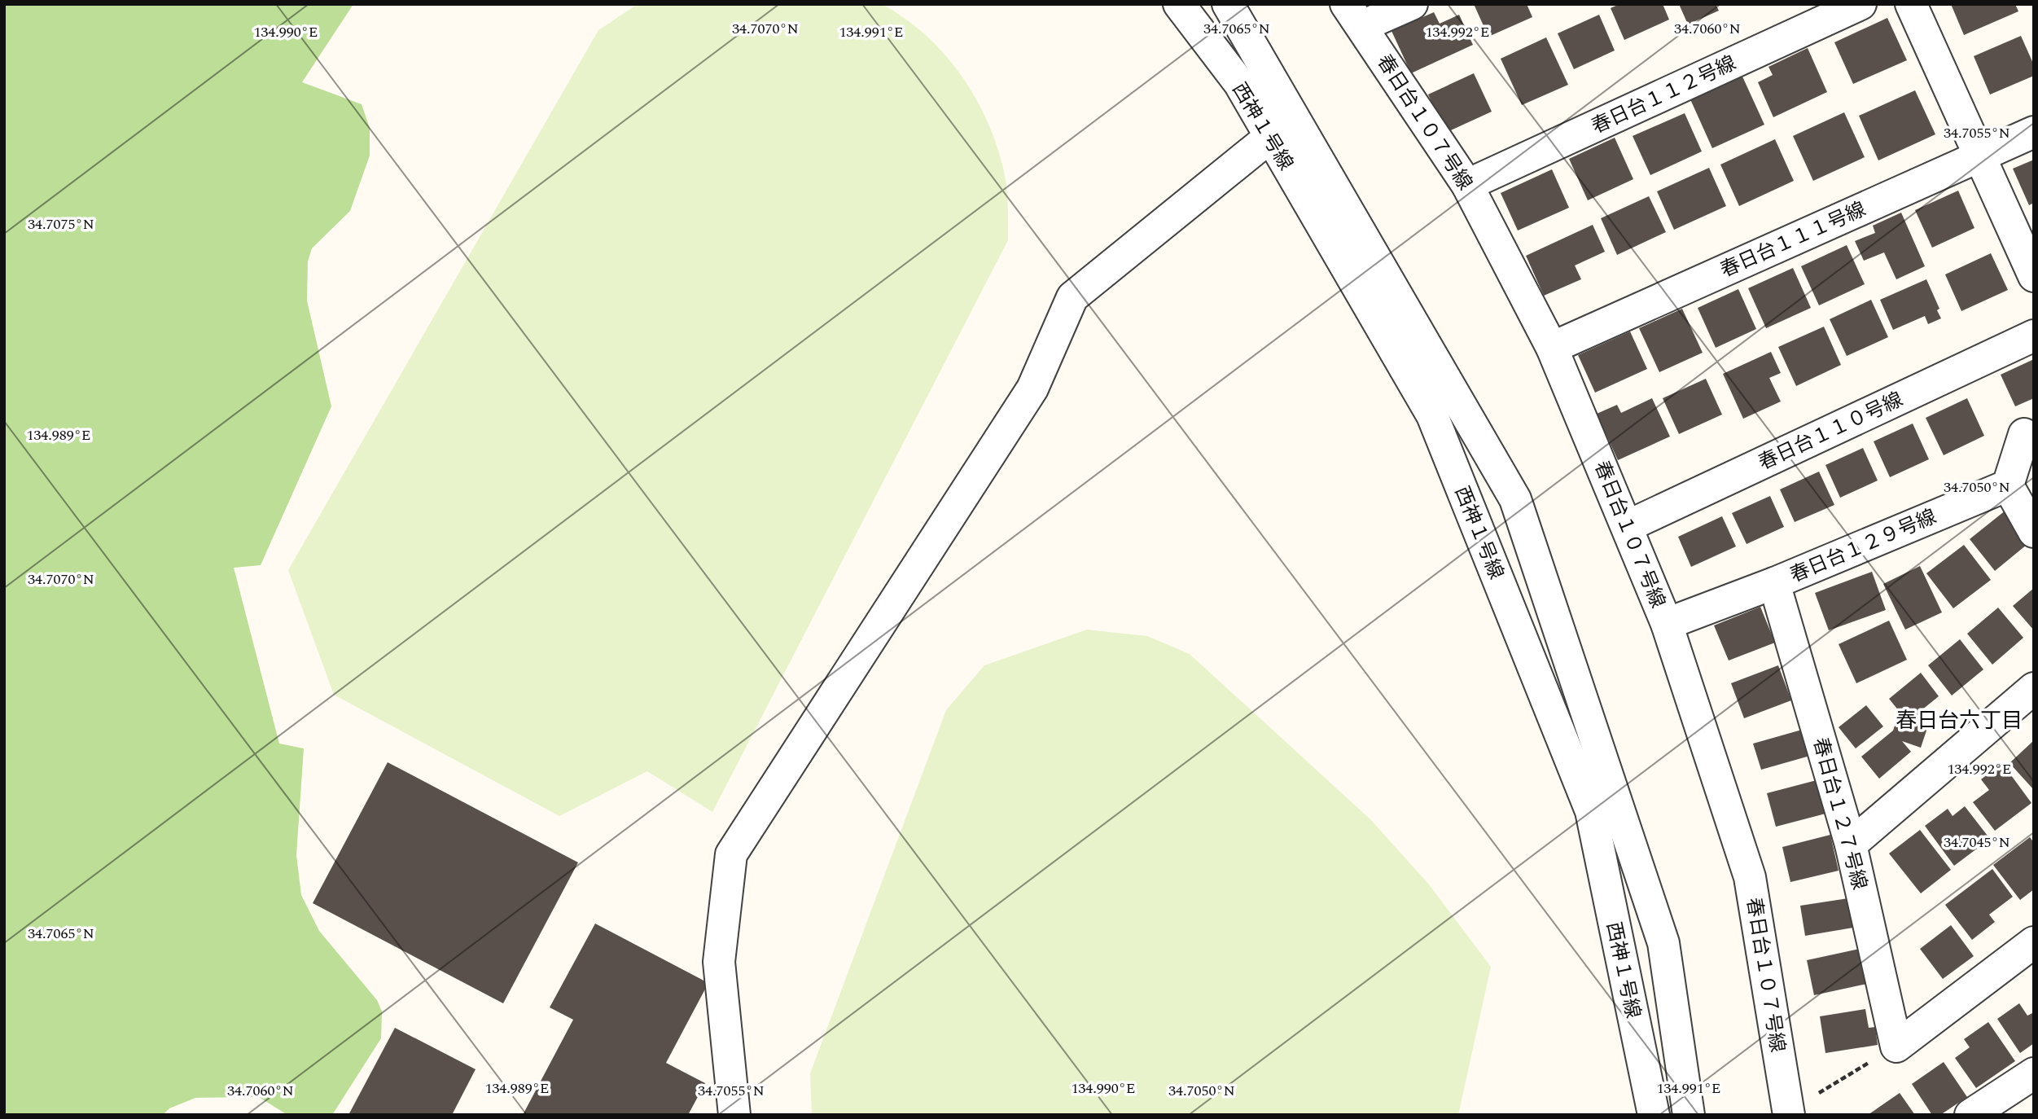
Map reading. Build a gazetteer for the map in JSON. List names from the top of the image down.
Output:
{
  "streets": {
    "street": [
      "春日台１１２号線",
      "春日台１０７号線",
      "西神１号線",
      "春日台１１１号線",
      "春日台１１０号線",
      "春日台１２９号線",
      "春日台１２７号線"
    ]
  },
  "crossings": [
    ["春日台１１２号線", "春日台１０７号線"],
    ["春日台１０７号線", "春日台１１１号線"],
    ["春日台１０７号線", "春日台１１０号線"],
    ["春日台１０７号線", "春日台１２９号線"],
    ["春日台１２９号線", "春日台１２７号線"]
  ],
  "districts": ["春日台六丁目"],
  "coordinates": [
    "34.7060°N",
    "34.7070°N",
    "34.7065°N",
    "134.990°E",
    "134.991°E",
    "134.992°E",
    "34.7055°N",
    "34.7075°N",
    "134.989°E",
    "34.7050°N",
    "34.7045°N"
  ]
}
